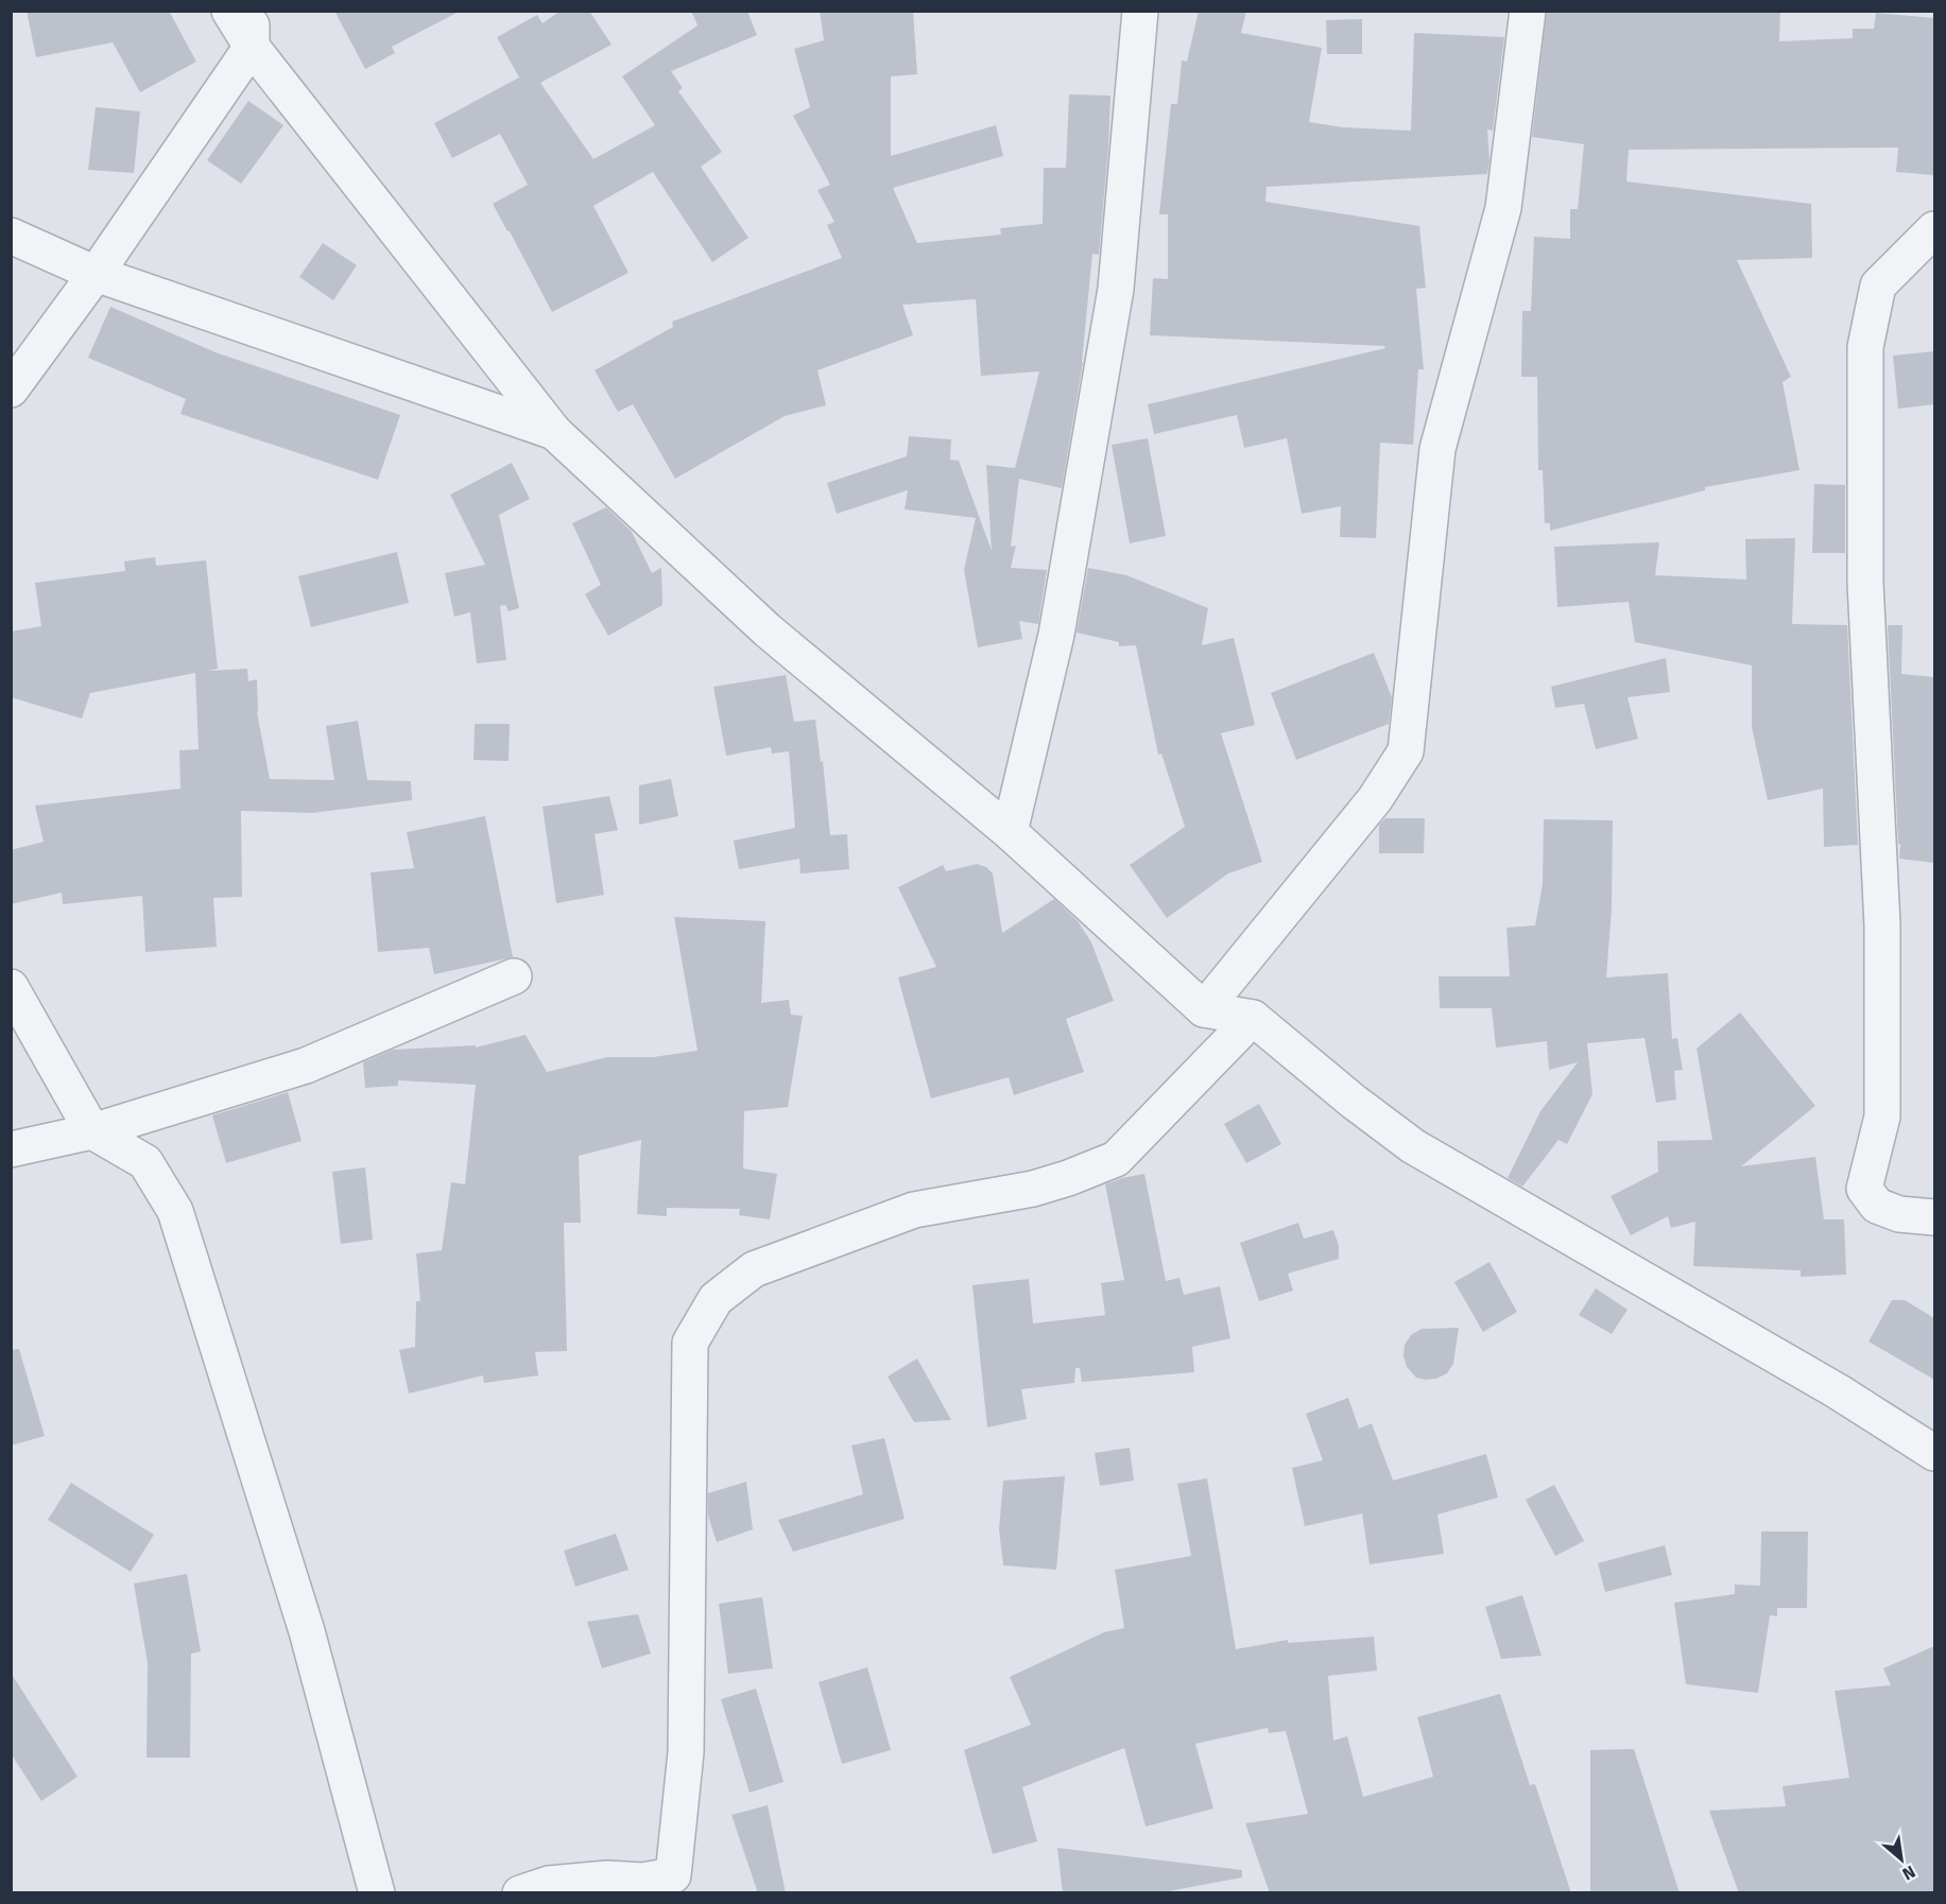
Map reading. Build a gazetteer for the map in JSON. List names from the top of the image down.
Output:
{
  "north": "bottom right"
}
